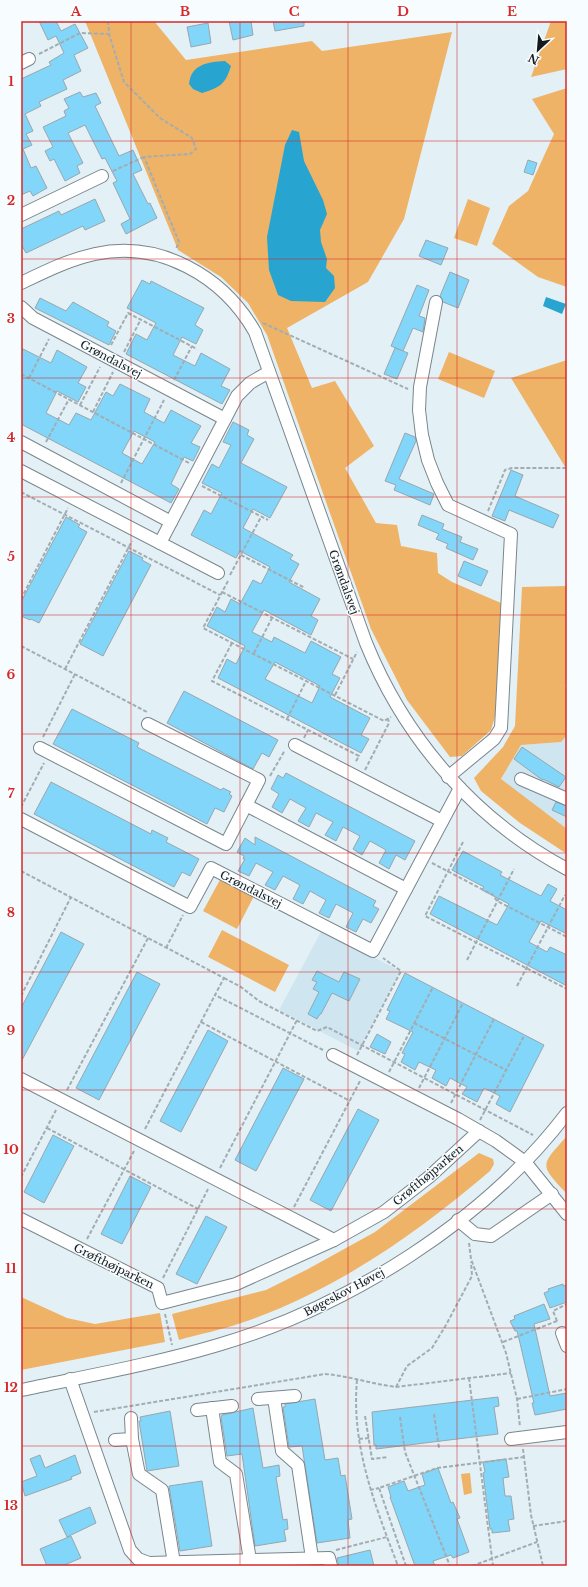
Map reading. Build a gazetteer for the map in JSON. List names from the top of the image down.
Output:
{
  "streets": {
    "street": ["Grøndalsvej", "Grøfthøjparken", "Bøgeskov Høvej"]
  },
  "north": "bottom left",
  "grid": {
    "columns": [
      "A",
      "B",
      "C",
      "D",
      "E"
    ],
    "rows": [
      "1",
      "2",
      "3",
      "4",
      "5",
      "6",
      "7",
      "8",
      "9",
      "10",
      "11",
      "12",
      "13"
    ]
  }
}
